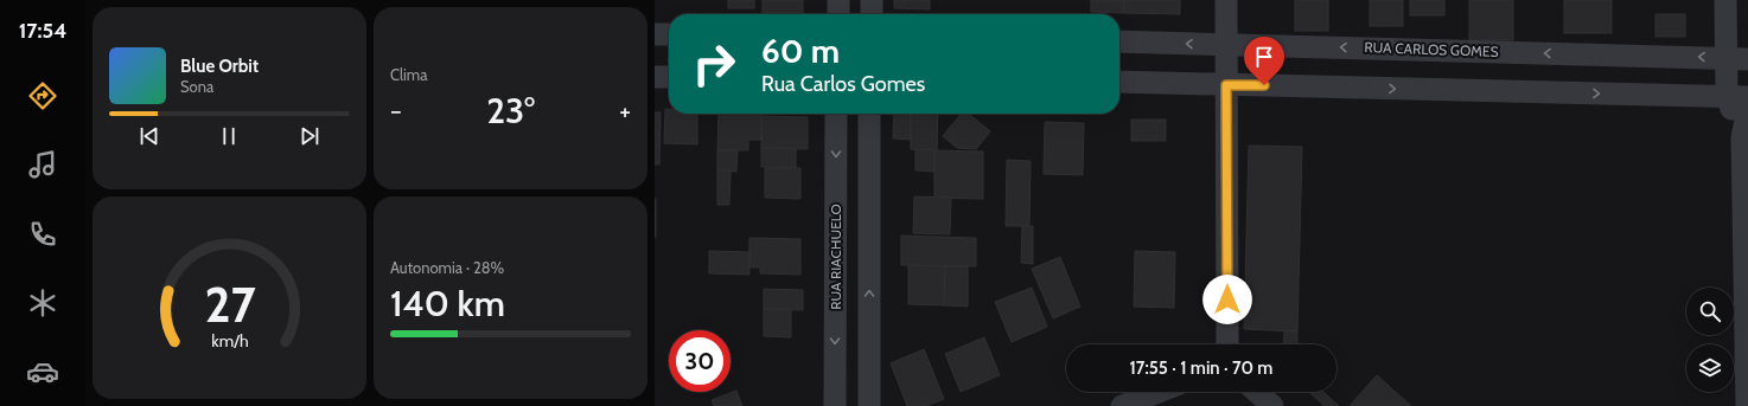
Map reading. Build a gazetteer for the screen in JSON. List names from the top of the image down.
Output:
{
  "streets": {
    "street": ["RUA CARLOS GOMES", "RUA RIACHUELO"]
  },
  "page": {
    "tabs": "17:54",
    "tile": [
      "Clima",
      ["Autonomia · 28%", "140 km"]
    ],
    "turn": ["60 m", "Rua Carlos Gomes"],
    "song": ["Blue Orbit", "Sona"],
    "heat": ["−", "23°", "+"],
    "limit": "30",
    "trip": "17:55 · 1 min · 70 m",
    "gauge": ["27", "km/h"]
  }
}
